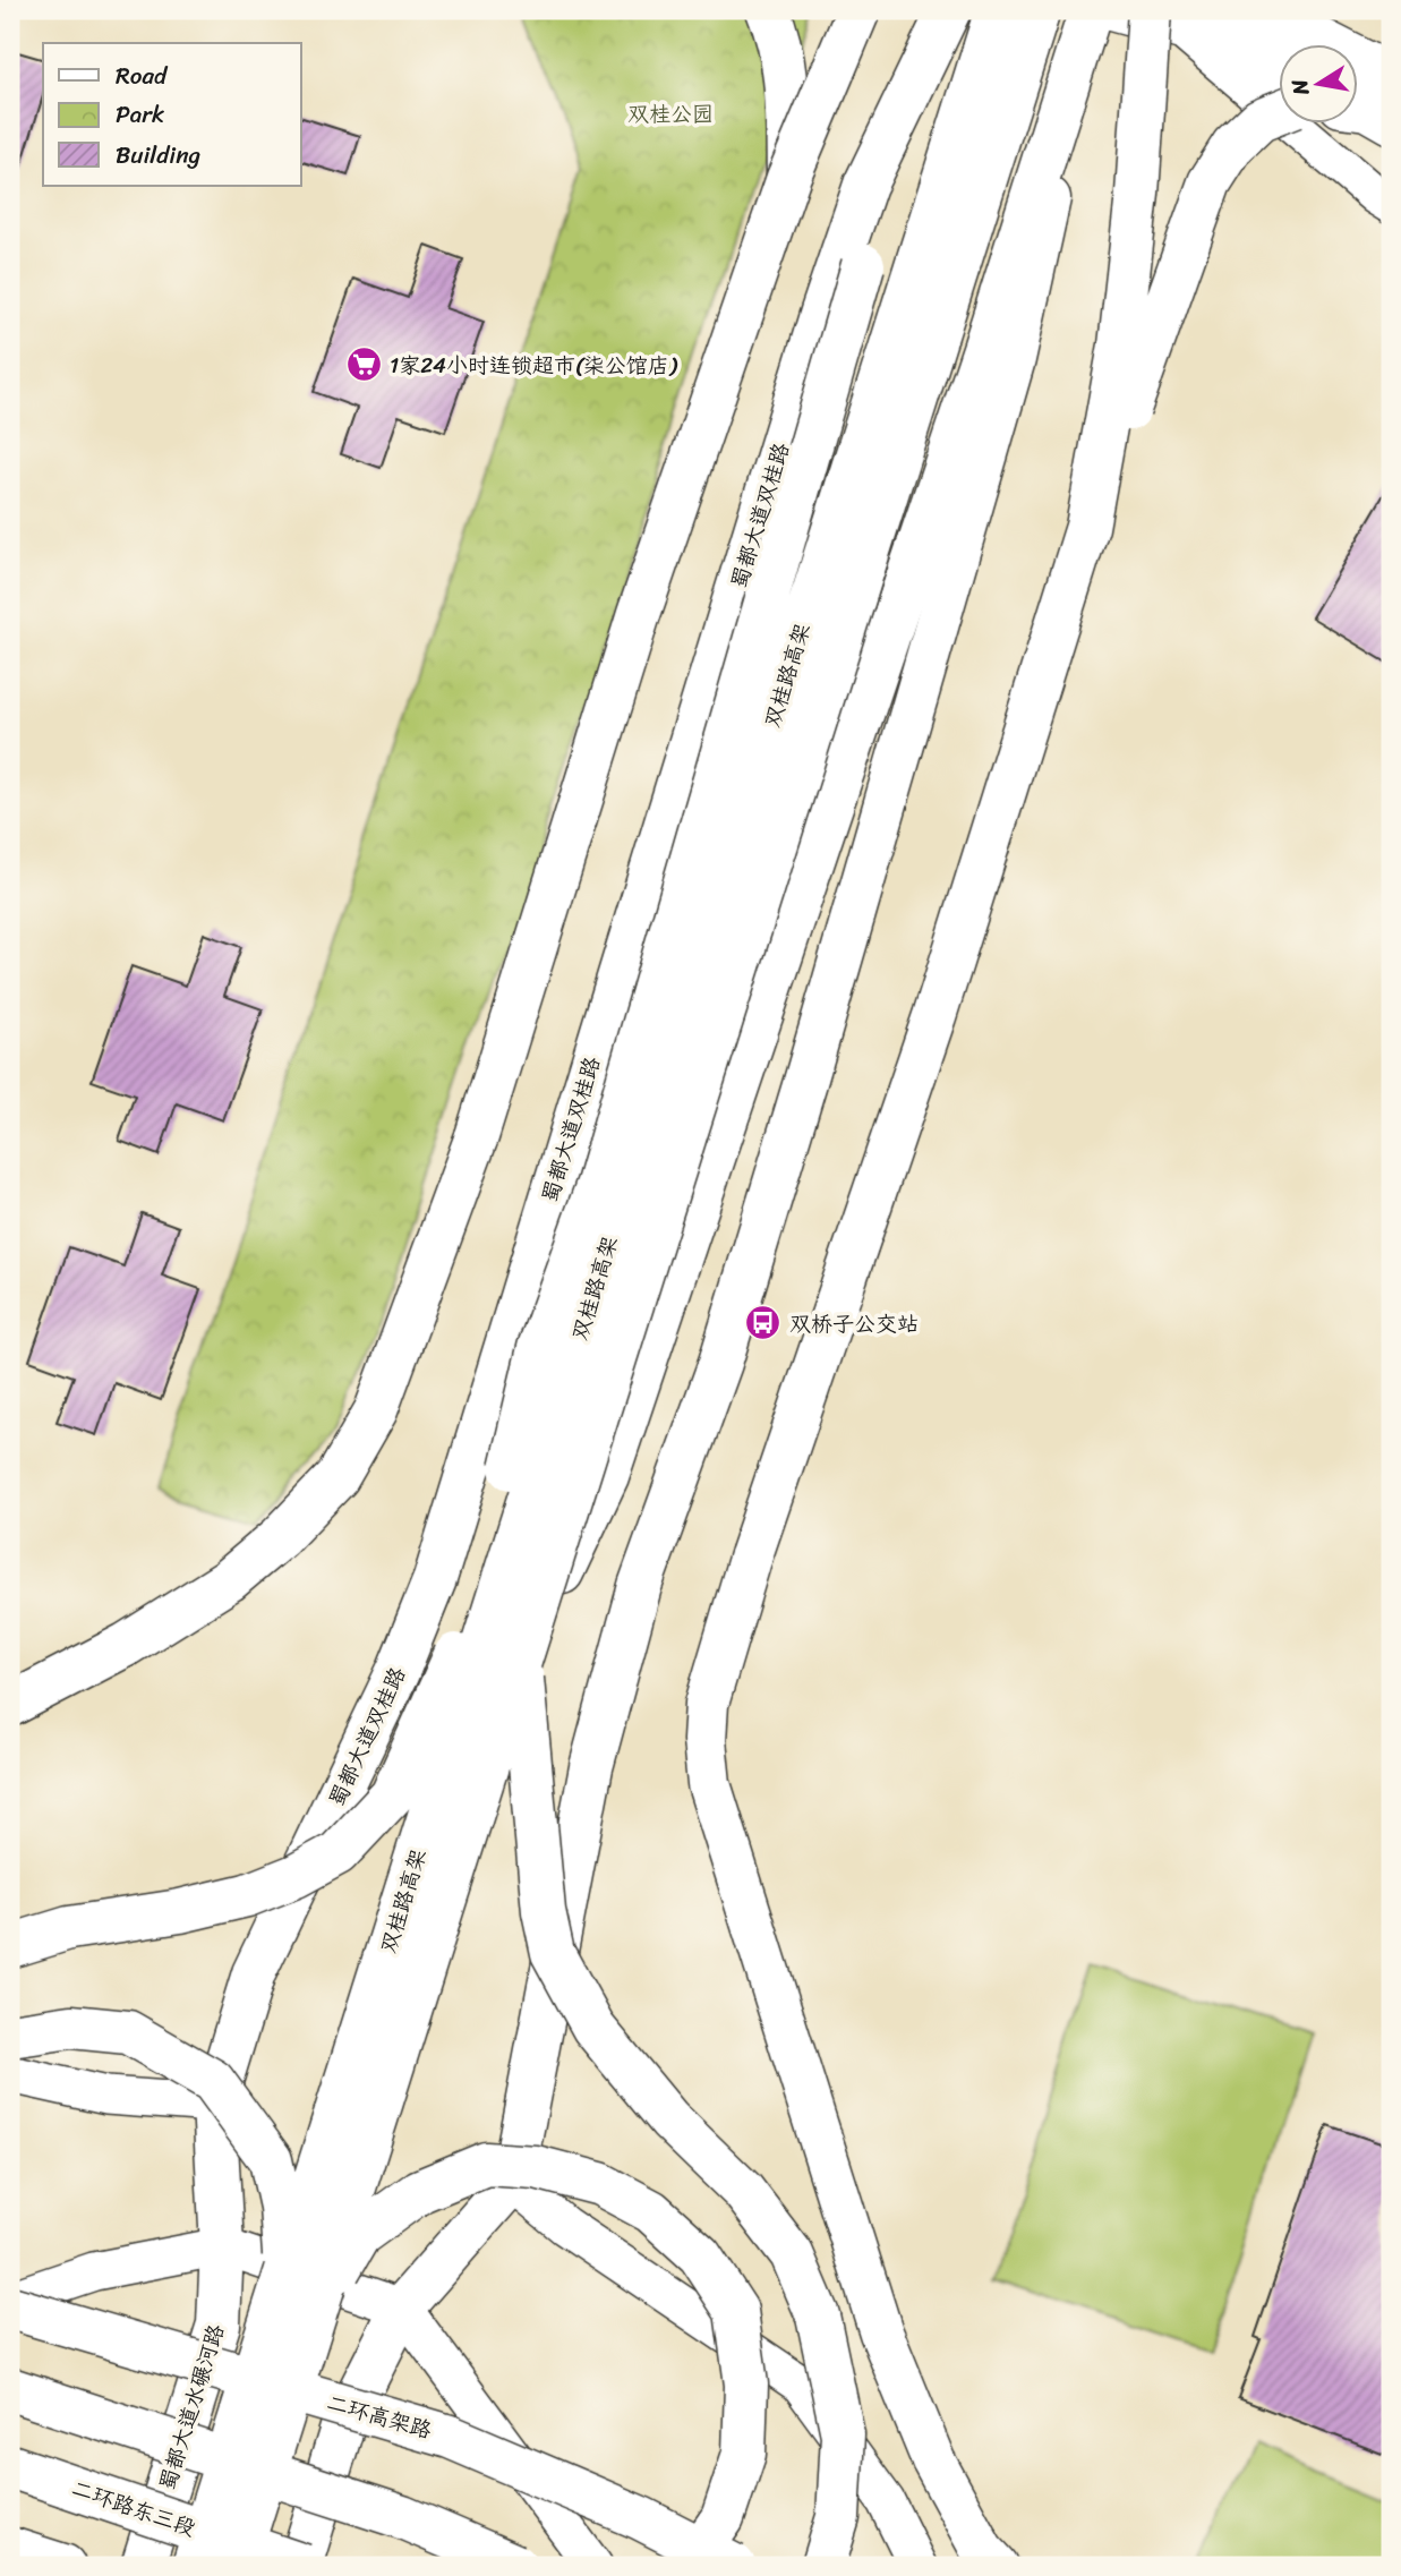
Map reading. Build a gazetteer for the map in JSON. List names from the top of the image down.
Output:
{
  "streets": {
    "main road": [
      "蜀都大道双桂路",
      "双桂路高架",
      "蜀都大道水碾河路",
      "二环高架路",
      "二环路东三段"
    ]
  },
  "crossings": [
    ["蜀都大道双桂路", "蜀都大道水碾河路"]
  ],
  "parks": ["双桂公园"],
  "places": {
    "supermarket": ["1家24小时连锁超市(柒公馆店)"],
    "bus stop": ["双桥子公交站"]
  },
  "legend": ["Road", "Park", "Building"],
  "north": "left"
}
